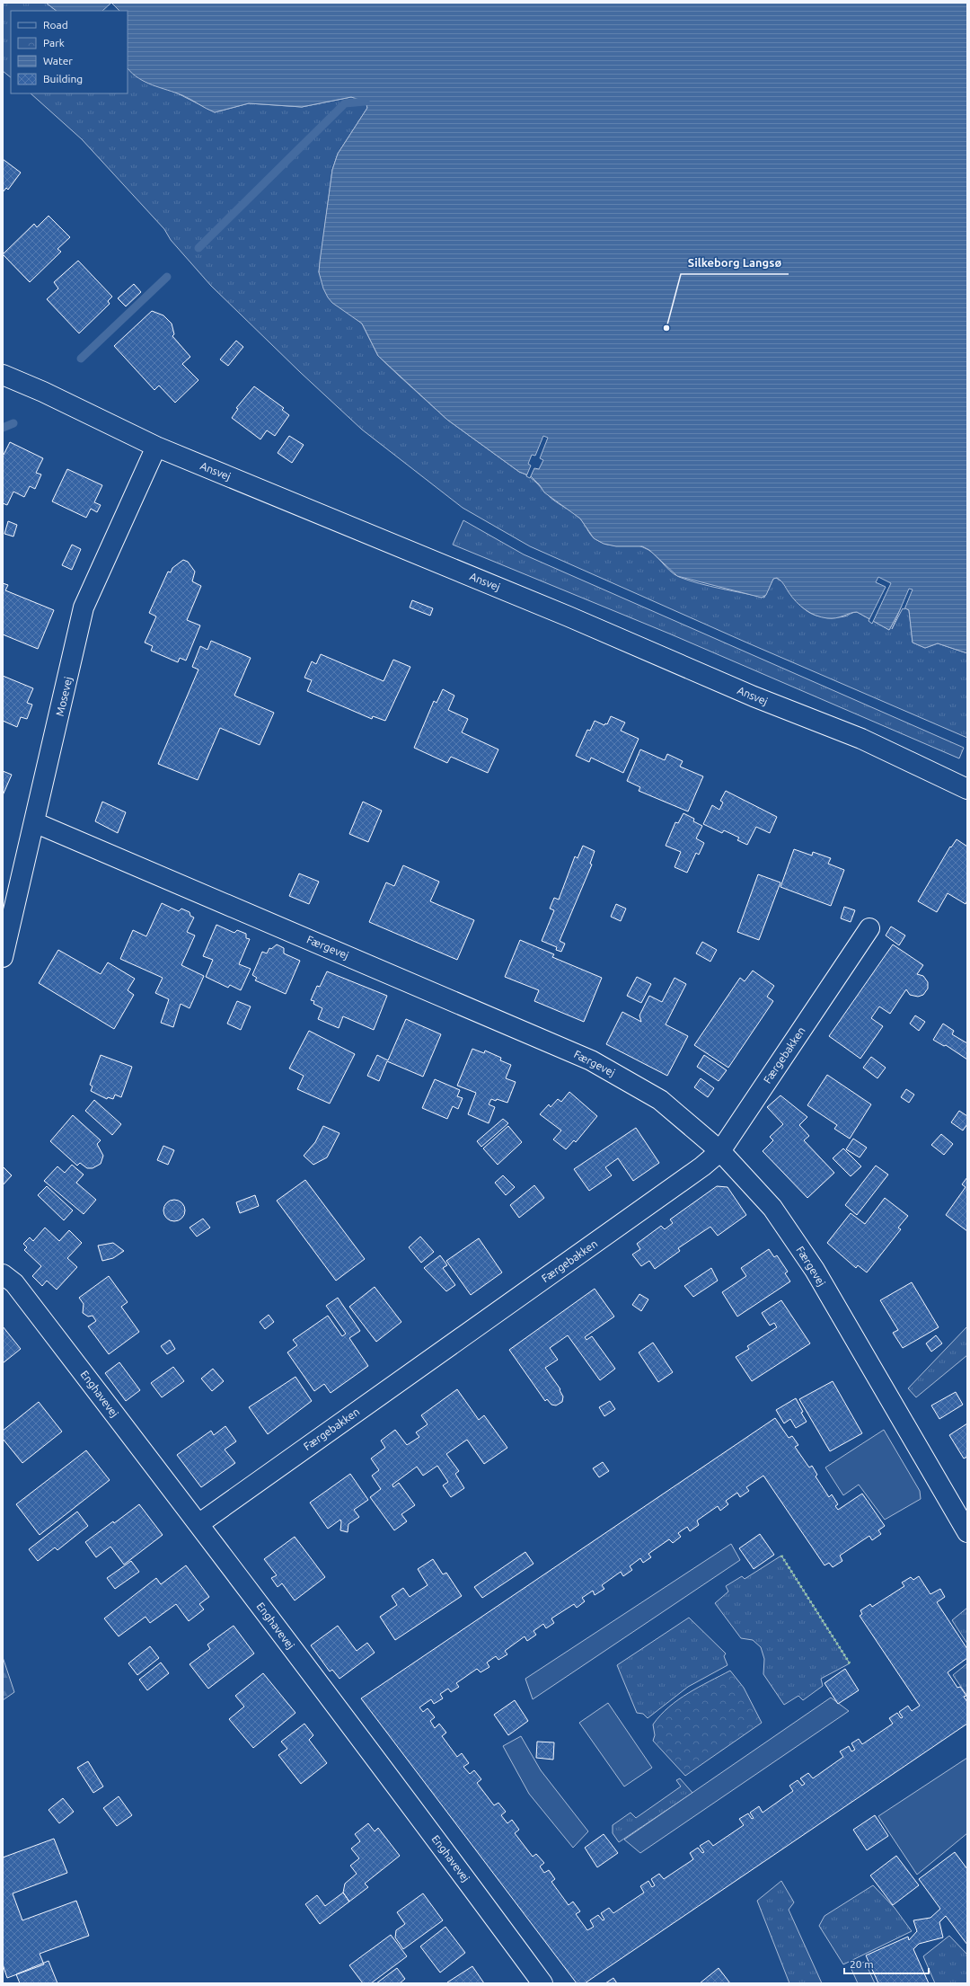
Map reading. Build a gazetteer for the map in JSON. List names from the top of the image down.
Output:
{
  "streets": {
    "street": [
      "Ansvej",
      "Mosevej",
      "Færgevej",
      "Færgebakken",
      "Enghavevej"
    ]
  },
  "crossings": [
    ["Ansvej", "Mosevej"],
    ["Mosevej", "Færgevej"],
    ["Færgevej", "Færgebakken"],
    ["Færgebakken", "Enghavevej"]
  ],
  "places": ["Silkeborg Langsø"],
  "legend": [
    "Road",
    "Park",
    "Water",
    "Building"
  ],
  "scale_bar": "20 m"
}
